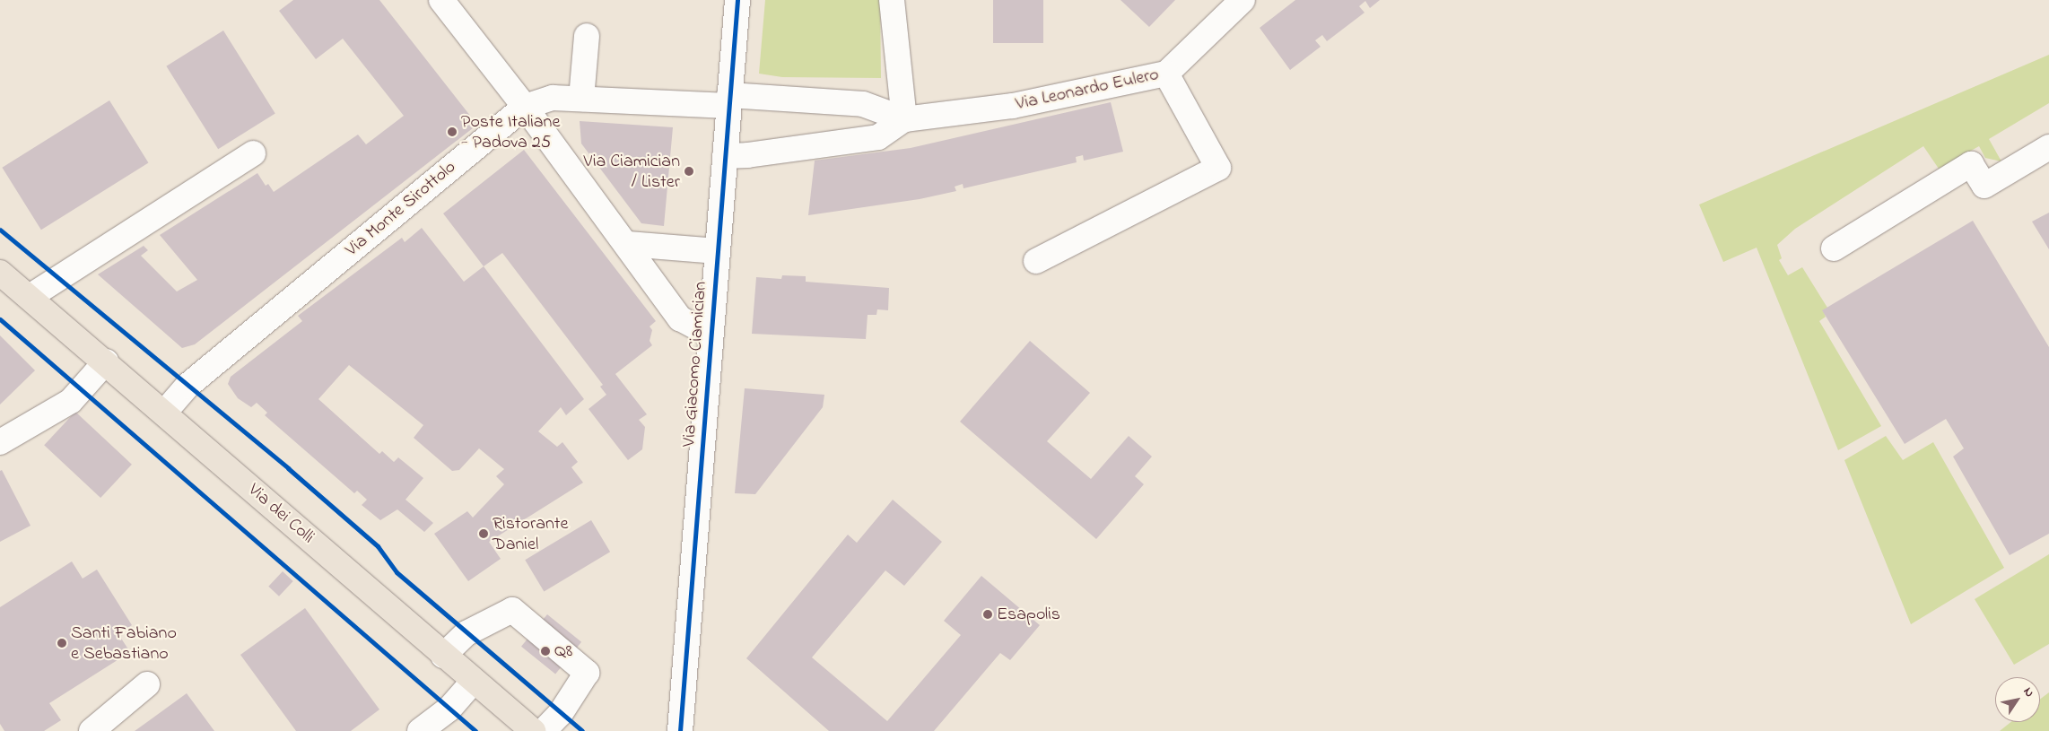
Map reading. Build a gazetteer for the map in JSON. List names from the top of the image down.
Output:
{
  "streets": {
    "main road": ["Via dei Colli"],
    "street": ["Via Leonardo Eulero", "Via Monte Sirottolo", "Via Giacomo Ciamician"]
  },
  "crossings": [
    ["Via Leonardo Eulero", "Via Monte Sirottolo"],
    ["Via Leonardo Eulero", "Via Giacomo Ciamician"],
    ["Via Monte Sirottolo", "Via Giacomo Ciamician"],
    ["Via Monte Sirottolo", "Via dei Colli"]
  ],
  "places": [
    "Poste Italiane - Padova 25",
    "Via Ciamician / Lister",
    "Ristorante Daniel",
    "Esapolis",
    "Santi Fabiano e Sebastiano",
    "Q8"
  ],
  "north": "top right"
}
